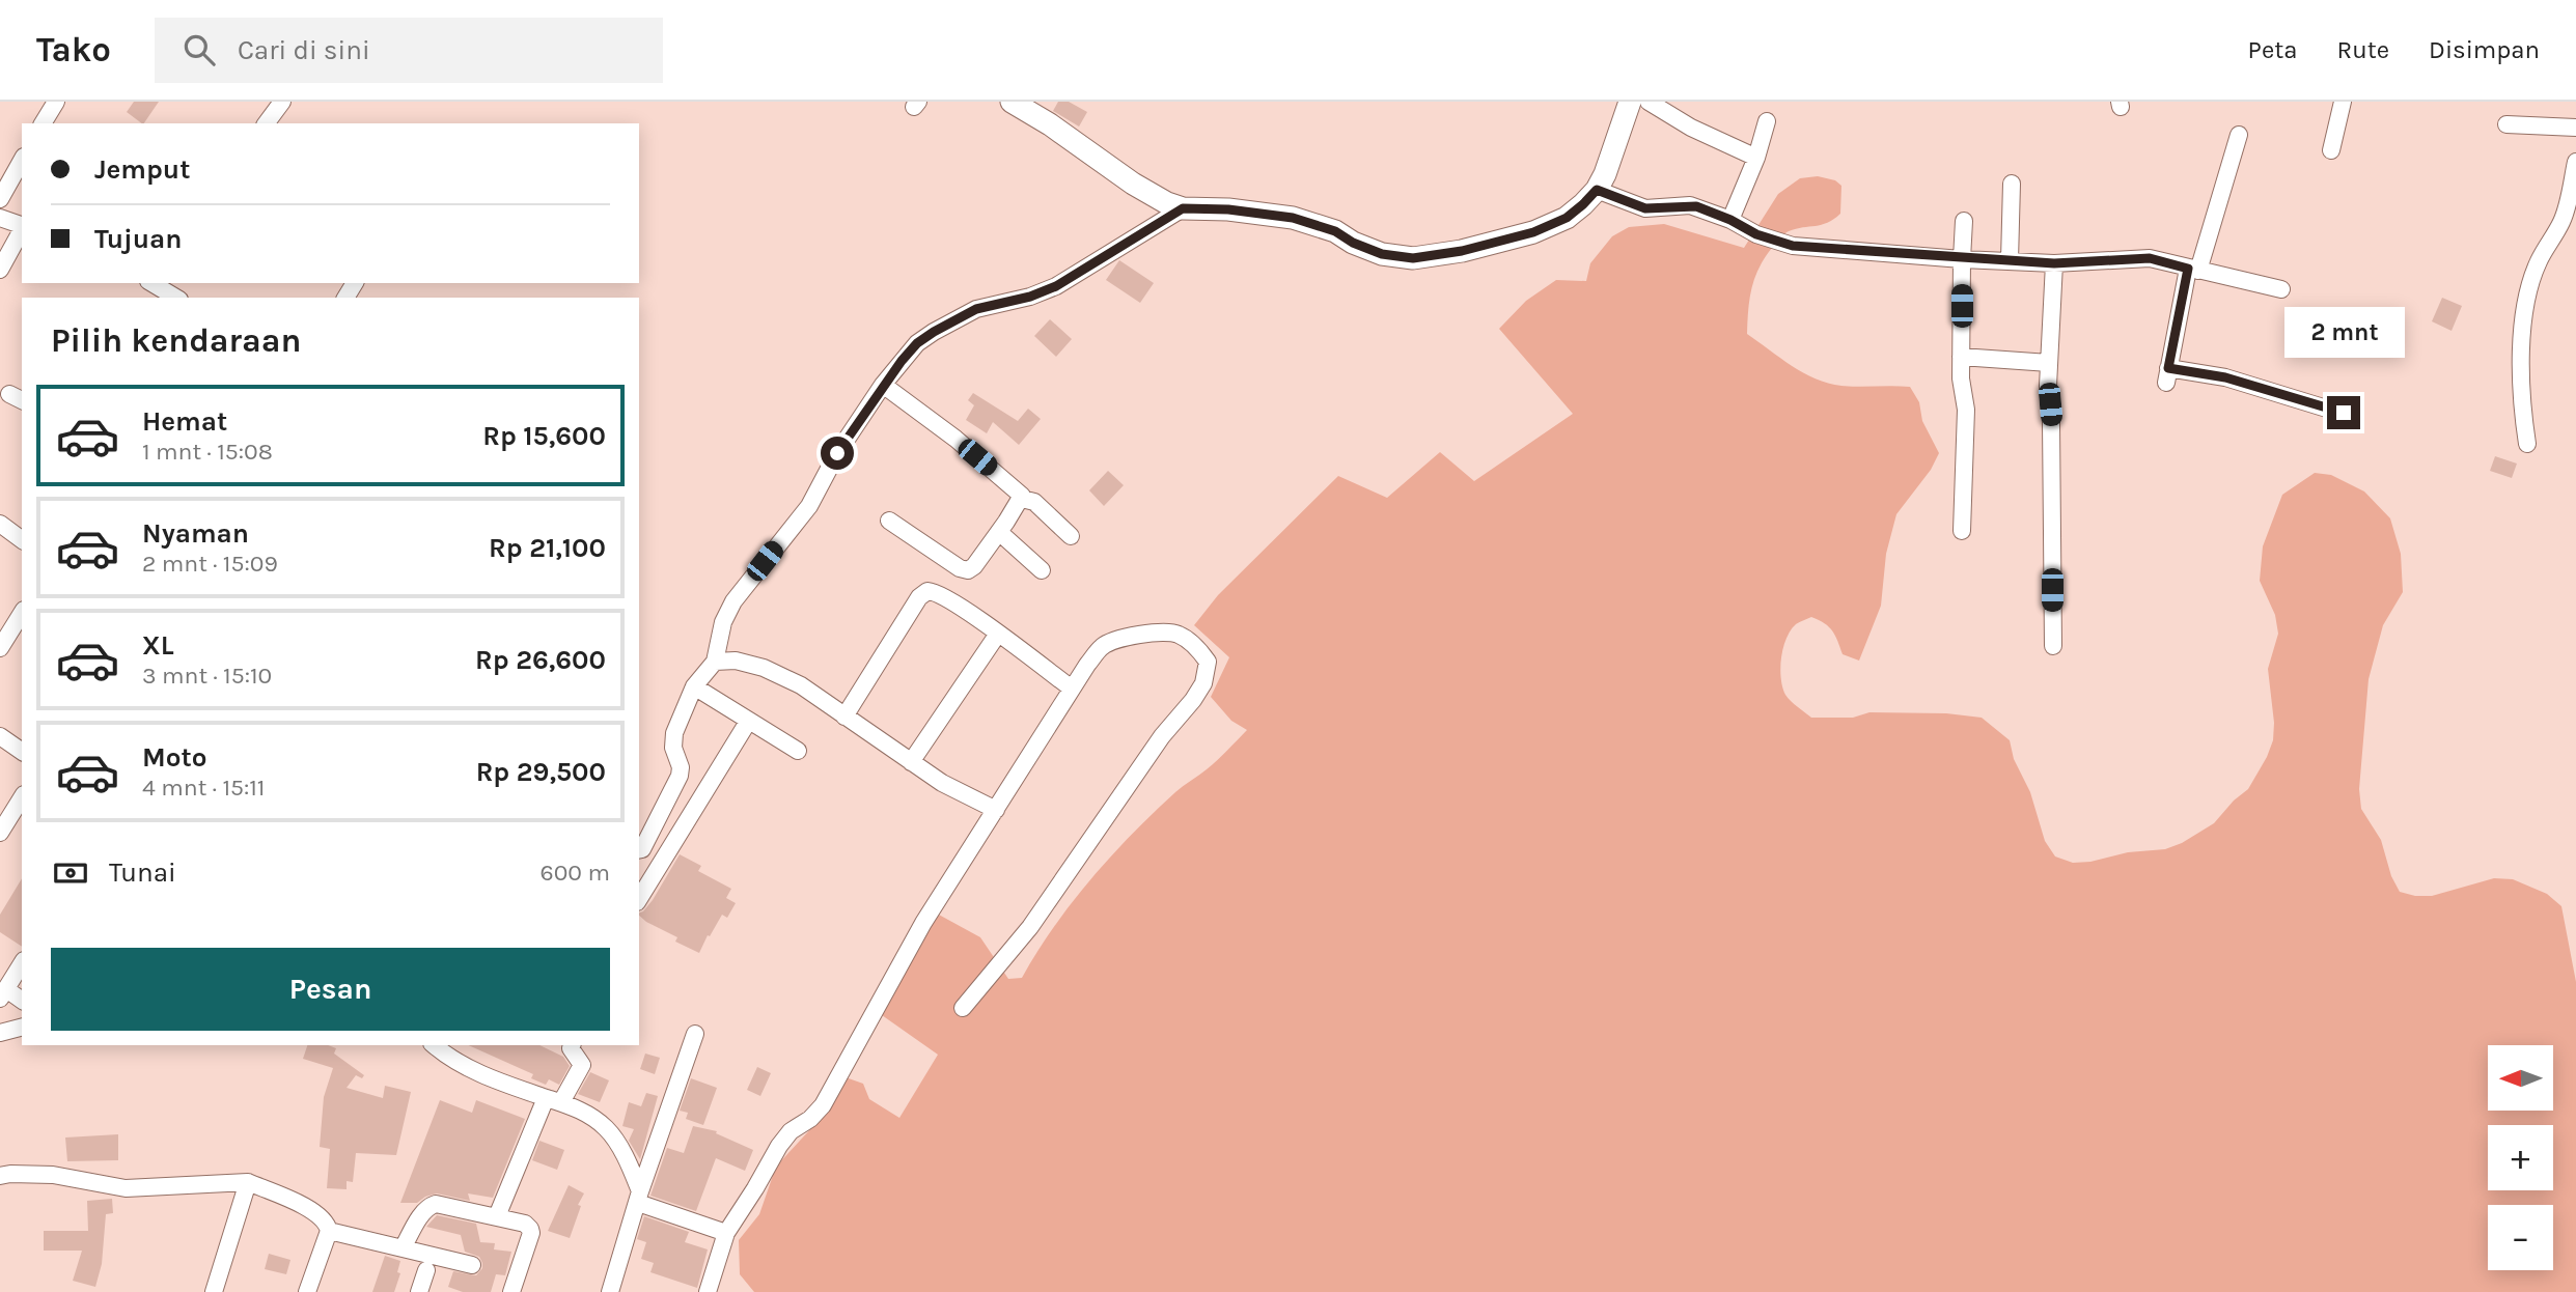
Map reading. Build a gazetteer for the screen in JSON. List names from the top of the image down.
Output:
{
  "north": "left",
  "page": {
    "header": "Tako",
    "search": "Cari di sini",
    "nav": ["Peta", "Rute", "Disimpan"],
    "banner": ["Jemput", "Tujuan"],
    "heading": "Pilih kendaraan",
    "bubble": "2 mnt",
    "list": [
      {
        "name": "Hemat",
        "note": "1 mnt · 15:08",
        "value": "Rp 15,600"
      },
      {
        "name": "Nyaman",
        "note": "2 mnt · 15:09",
        "value": "Rp 21,100"
      },
      {
        "name": "XL",
        "note": "3 mnt · 15:10",
        "value": "Rp 26,600"
      },
      {
        "name": "Moto",
        "note": "4 mnt · 15:11",
        "value": "Rp 29,500"
      }
    ],
    "pay": ["Tunai", "600 m"],
    "buttons": "Pesan",
    "map_buttons": ["+", "−"]
  }
}
